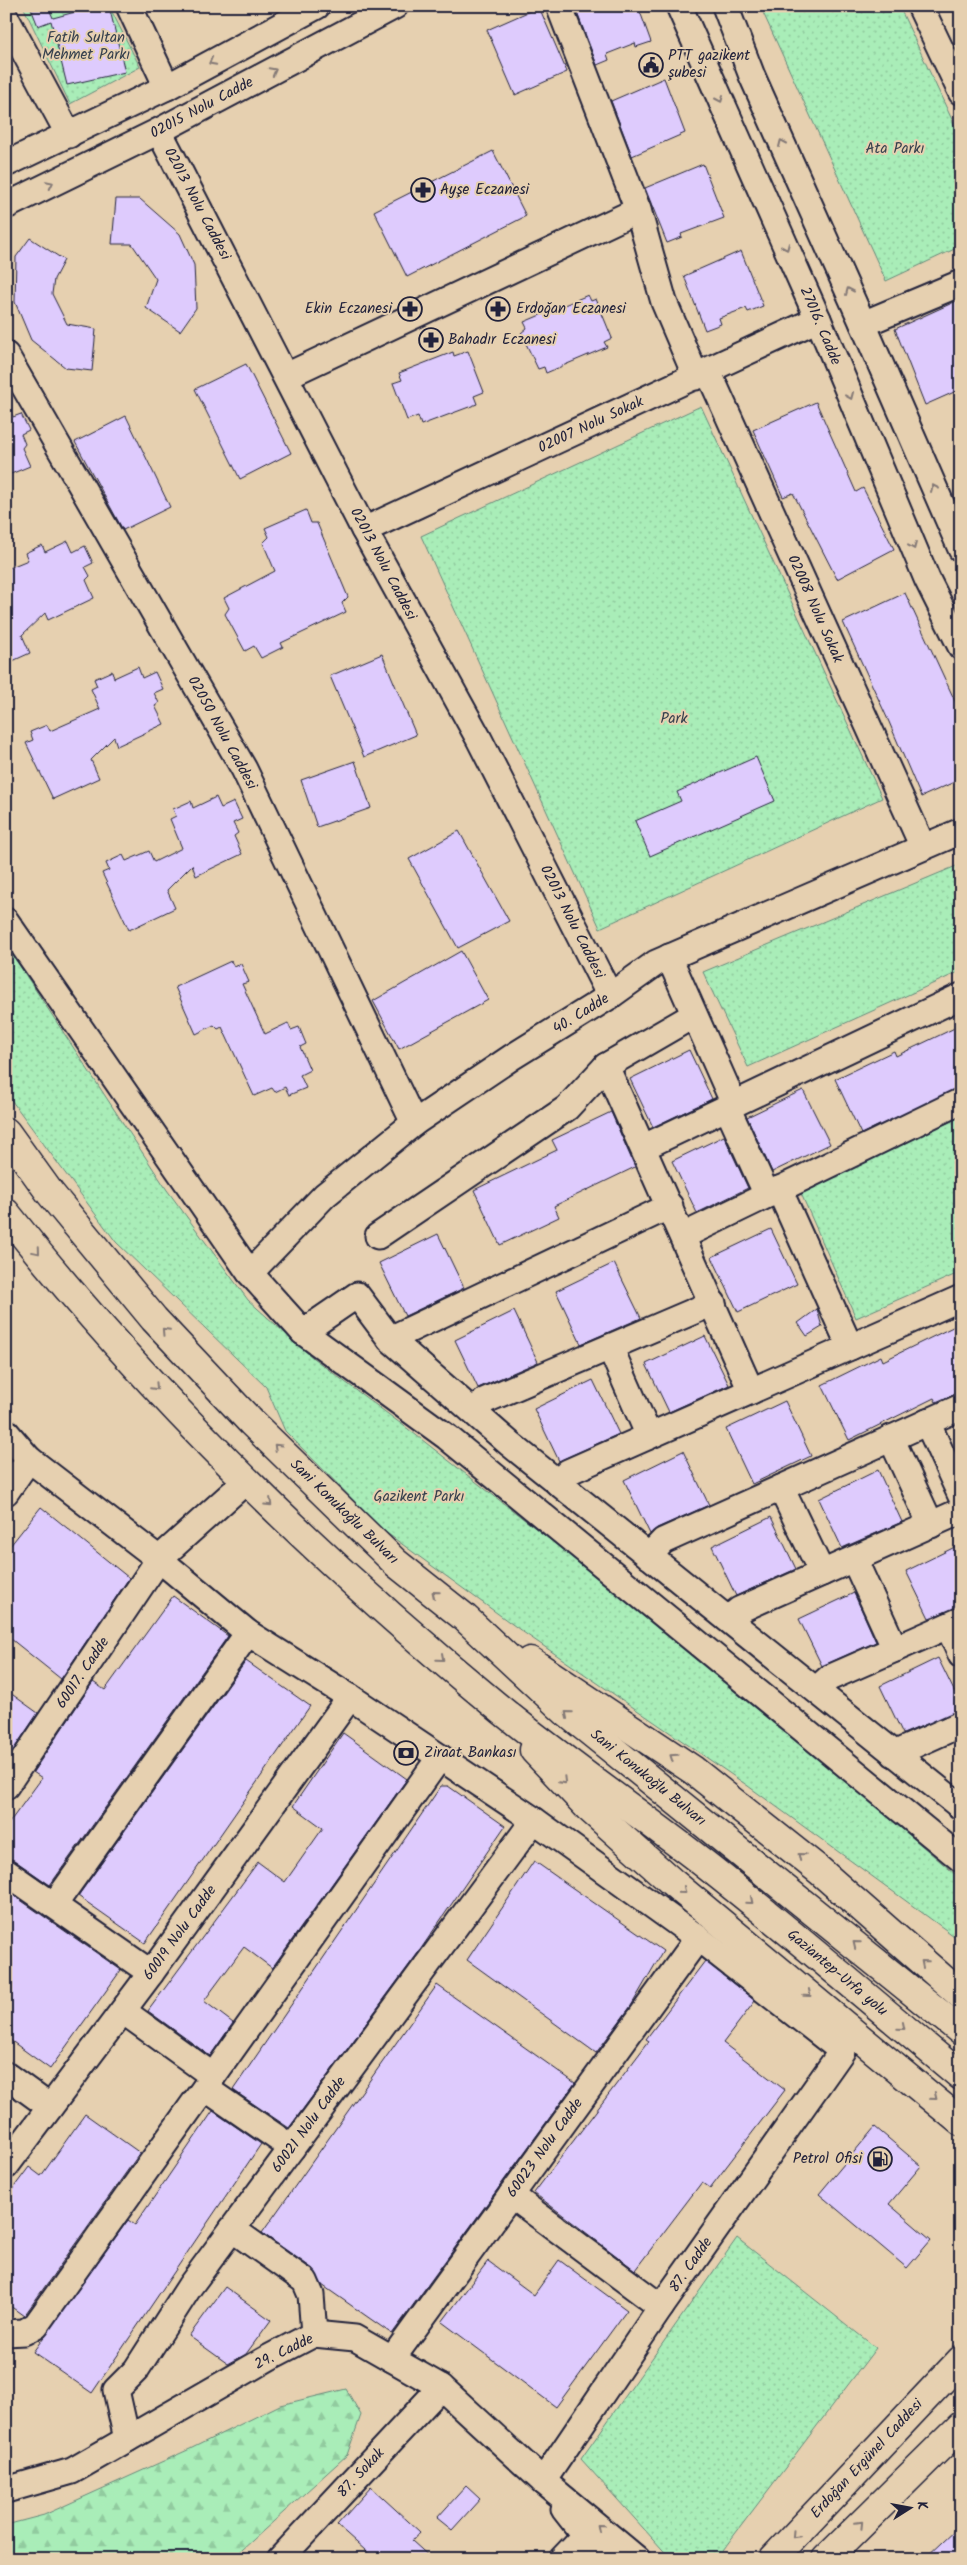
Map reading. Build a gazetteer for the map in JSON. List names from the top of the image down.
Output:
{
  "streets": {
    "main road": ["Sani Konukoğlu Bulvarı", "Gaziantep-Urfa yolu", "Erdoğan Ergünel Caddesi"],
    "street": [
      "02015 Nolu Cadde",
      "02013 Nolu Caddesi",
      "27016. Cadde",
      "02007 Nolu Sokak",
      "02008 Nolu Sokak",
      "02050 Nolu Caddesi",
      "40. Cadde",
      "60017. Cadde",
      "60019 Nolu Cadde",
      "60021 Nolu Cadde",
      "60023 Nolu Cadde",
      "87. Cadde",
      "29. Cadde",
      "87. Sokak"
    ]
  },
  "crossings": [
    ["02015 Nolu Cadde", "02013 Nolu Caddesi"],
    ["02013 Nolu Caddesi", "02007 Nolu Sokak"],
    ["02013 Nolu Caddesi", "40. Cadde"],
    ["27016. Cadde", "02007 Nolu Sokak"],
    ["02007 Nolu Sokak", "02008 Nolu Sokak"],
    ["02008 Nolu Sokak", "40. Cadde"],
    ["02050 Nolu Caddesi", "40. Cadde"],
    ["60021 Nolu Cadde", "29. Cadde"],
    ["60023 Nolu Cadde", "87. Cadde"],
    ["60023 Nolu Cadde", "29. Cadde"],
    ["87. Cadde", "29. Cadde"],
    ["29. Cadde", "87. Sokak"]
  ],
  "parks": [
    "Fatih Sultan Mehmet Parkı",
    "Ata Parkı",
    "Park",
    "Gazikent Parkı"
  ],
  "places": {
    "public building": ["PTT gazikent şubesi"],
    "pharmacy": [
      "Ayşe Eczanesi",
      "Ekin Eczanesi",
      "Erdoğan Eczanesi",
      "Bahadır Eczanesi"
    ],
    "bank": ["Ziraat Bankası"],
    "fuel station": ["Petrol Ofisi"]
  },
  "north": "right"
}
